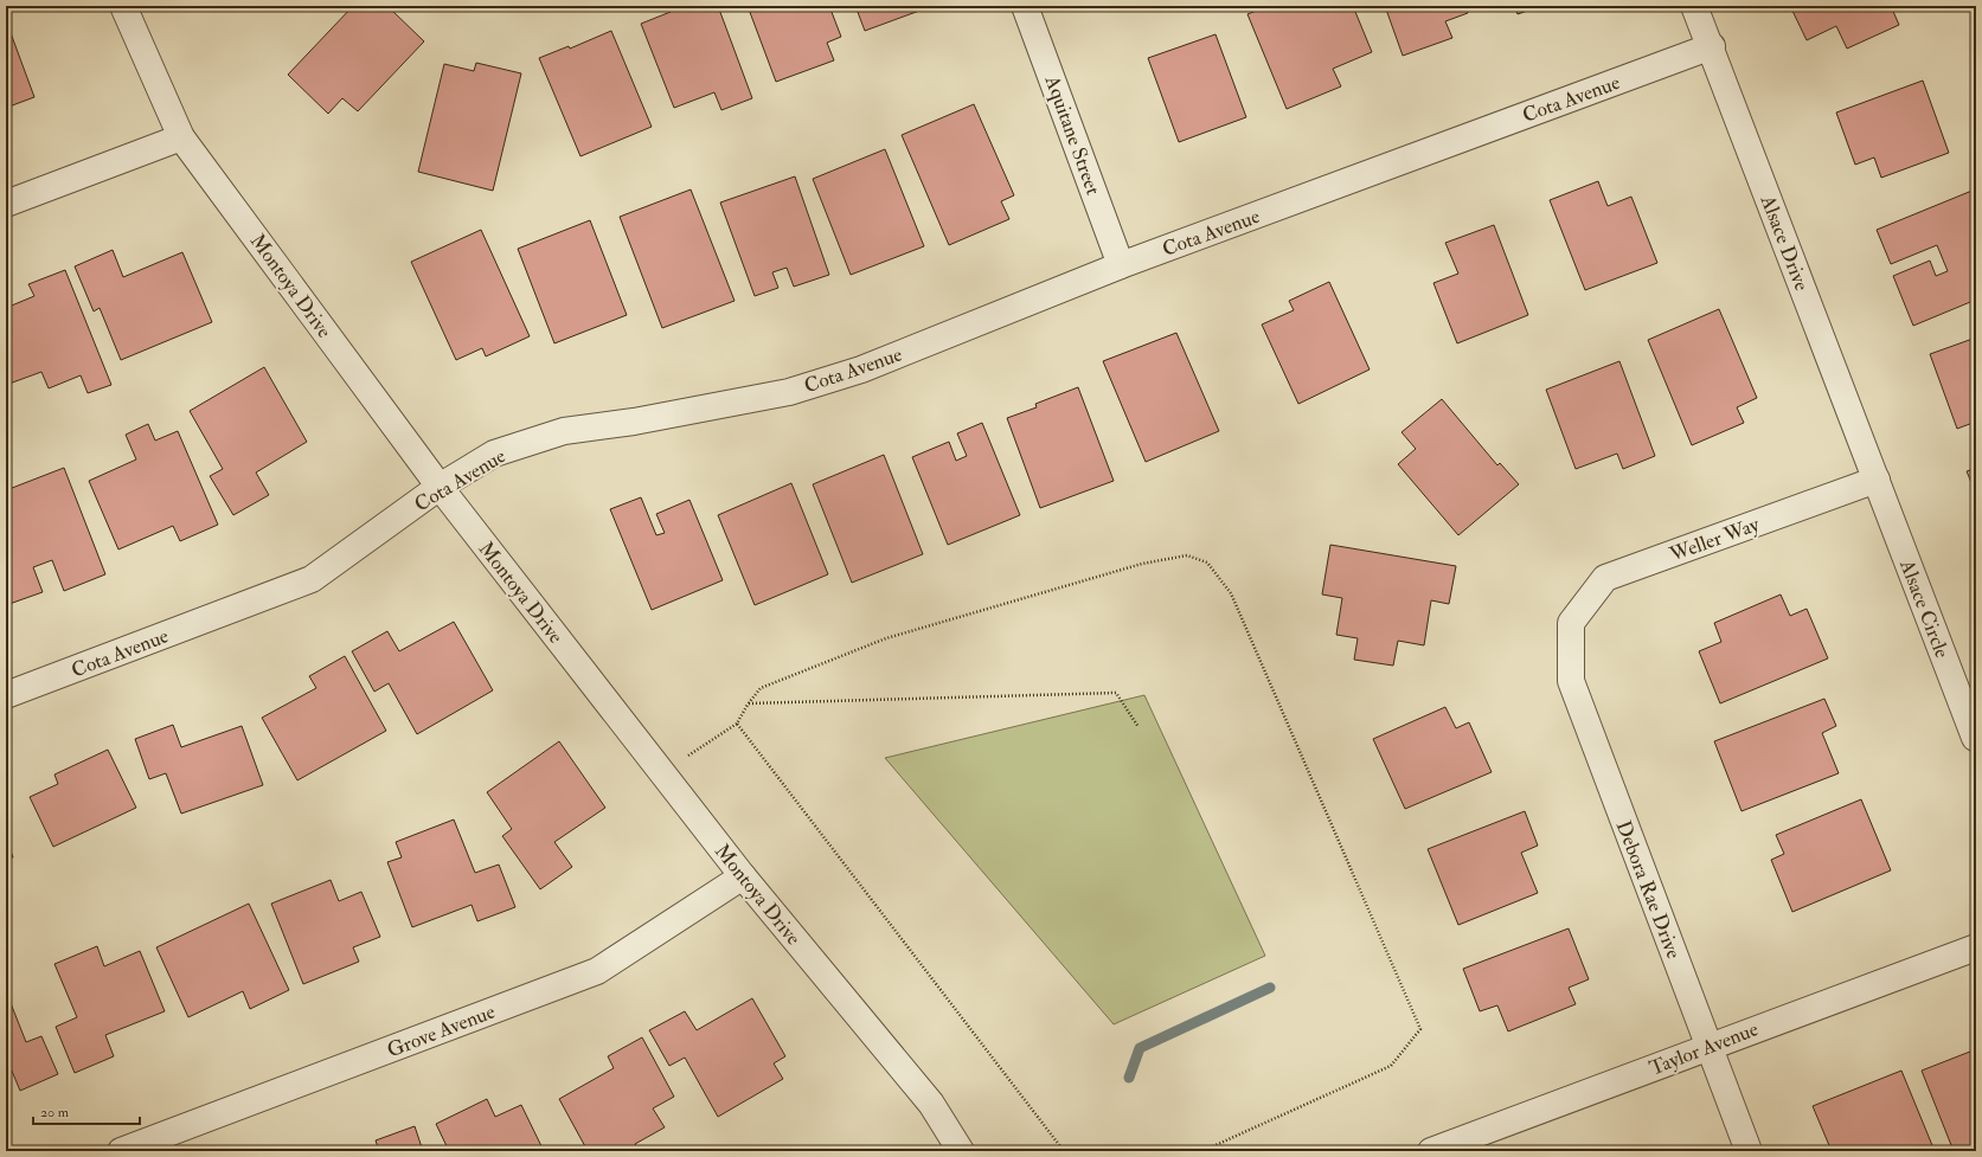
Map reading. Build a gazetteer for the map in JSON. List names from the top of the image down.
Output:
{
  "streets": {
    "street": [
      "Cota Avenue",
      "Aquitane Street",
      "Alsace Drive",
      "Montoya Drive",
      "Weller Way",
      "Alsace Circle",
      "Debora Rae Drive",
      "Grove Avenue",
      "Taylor Avenue"
    ]
  },
  "crossings": [
    ["Cota Avenue", "Aquitane Street"],
    ["Cota Avenue", "Alsace Drive"],
    ["Cota Avenue", "Montoya Drive"],
    ["Alsace Drive", "Weller Way"],
    ["Alsace Drive", "Alsace Circle"],
    ["Montoya Drive", "Grove Avenue"],
    ["Weller Way", "Alsace Circle"],
    ["Weller Way", "Debora Rae Drive"],
    ["Debora Rae Drive", "Taylor Avenue"]
  ],
  "scale_bar": "20 m"
}
